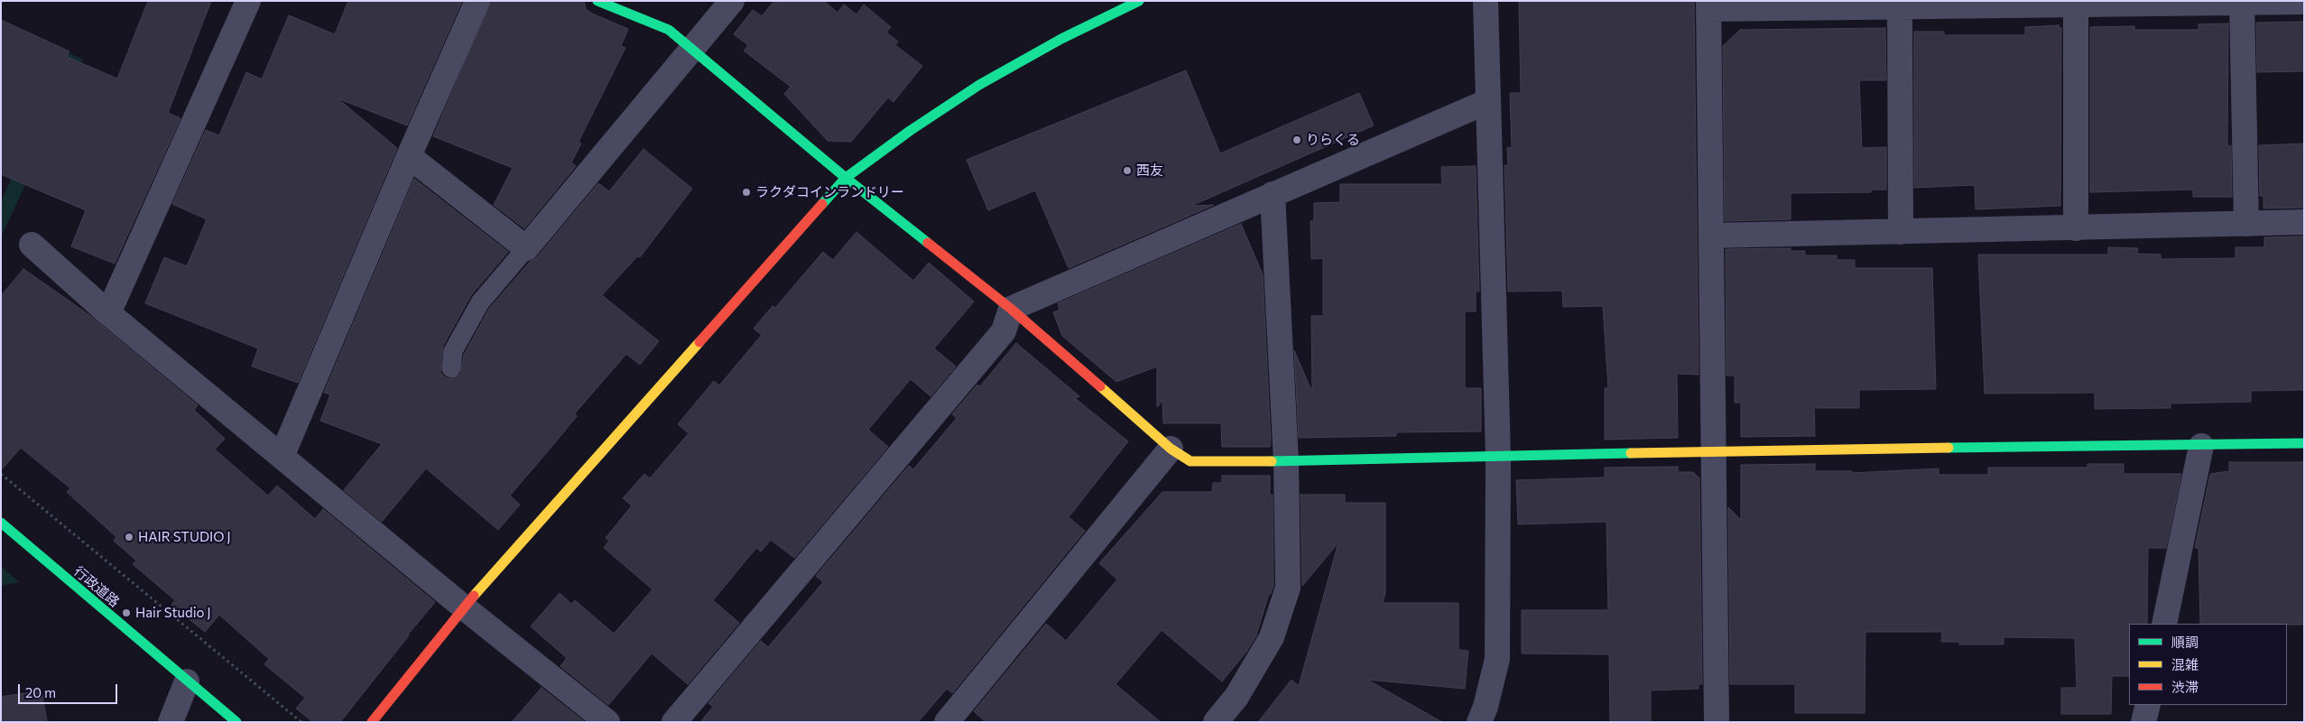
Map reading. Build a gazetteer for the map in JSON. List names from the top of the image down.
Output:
{
  "streets": {
    "main road": ["行政道路"]
  },
  "places": [
    "りらくる",
    "西友",
    "ラクダコインランドリー",
    "HAIR STUDIO J",
    "Hair Studio J"
  ],
  "legend": ["順調", "混雑", "渋滞"],
  "scale_bar": "20 m"
}
